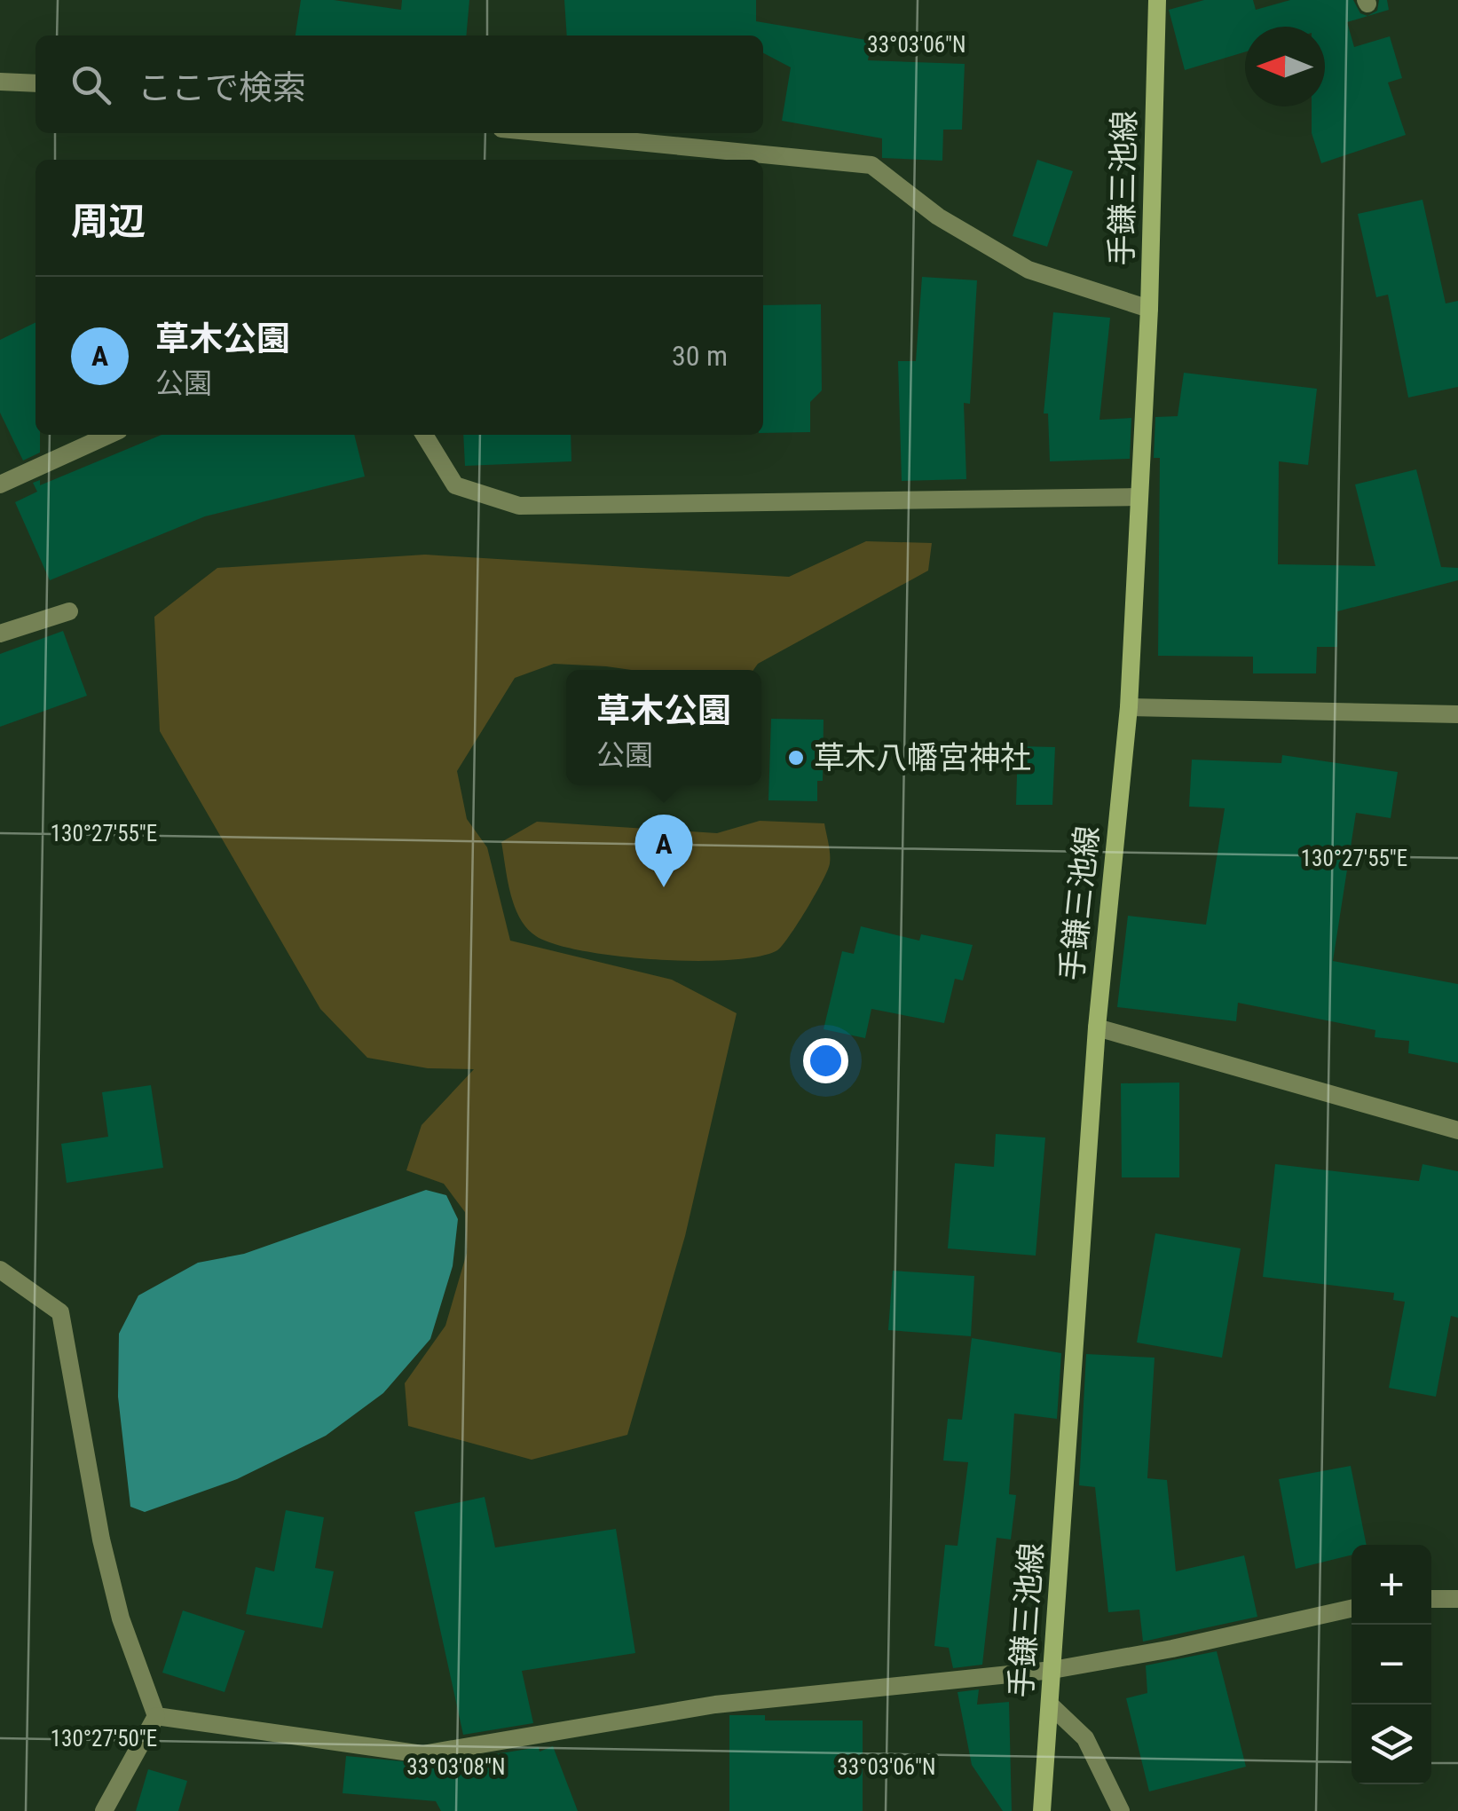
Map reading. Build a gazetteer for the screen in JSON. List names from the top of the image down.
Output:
{
  "streets": {
    "main road": ["手鎌三池線"]
  },
  "places": ["草木八幡宮神社"],
  "north": "left",
  "page": {
    "search": "ここで検索",
    "heading": "周辺",
    "list": [
      {
        "mark": "A",
        "name": "草木公園",
        "note": "公園",
        "value": "30 m"
      }
    ],
    "popup": ["草木公園", "公園"],
    "pins": "A",
    "map_buttons": ["+", "−"]
  },
  "coordinates": [
    "33°03'06\"N",
    "130°27'55\"E",
    "130°27'50\"E",
    "33°03'08\"N"
  ]
}
